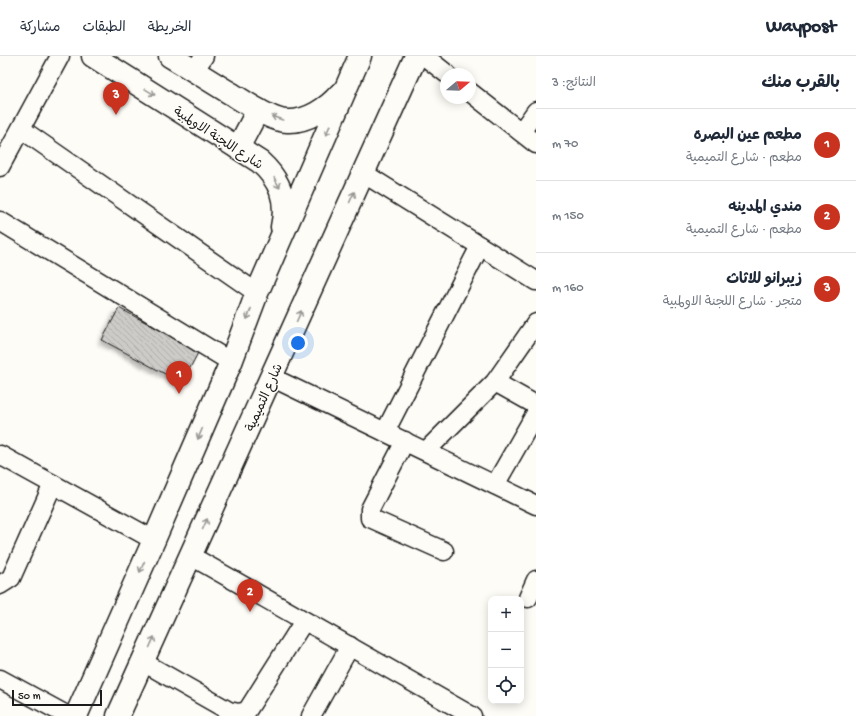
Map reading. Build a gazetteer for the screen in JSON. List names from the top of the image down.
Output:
{
  "streets": {
    "main road": ["شارع اللجنة الاولمبية", "شارع التميمية"]
  },
  "one_way": ["شارع اللجنة الاولمبية"],
  "scale_bar": "50 m",
  "north": "right",
  "page": {
    "header": "Waypost",
    "nav": ["الخريطة", "الطبقات", "مشاركة"],
    "heading": ["بالقرب منك", "النتائج: 3"],
    "pins": ["3", "1", "2"],
    "list": [
      {
        "mark": "1",
        "name": "مطعم عين البصره",
        "note": "مطعم · شارع التميمية",
        "value": "70 m"
      },
      {
        "mark": "2",
        "name": "مندي المدينه",
        "note": "مطعم · شارع التميمية",
        "value": "150 m"
      },
      {
        "mark": "3",
        "name": "زيبرانو للاثاث",
        "note": "متجر · شارع اللجنة الاولمبية",
        "value": "160 m"
      }
    ],
    "map_buttons": ["+", "−"],
    "scale": "50 m"
  }
}
